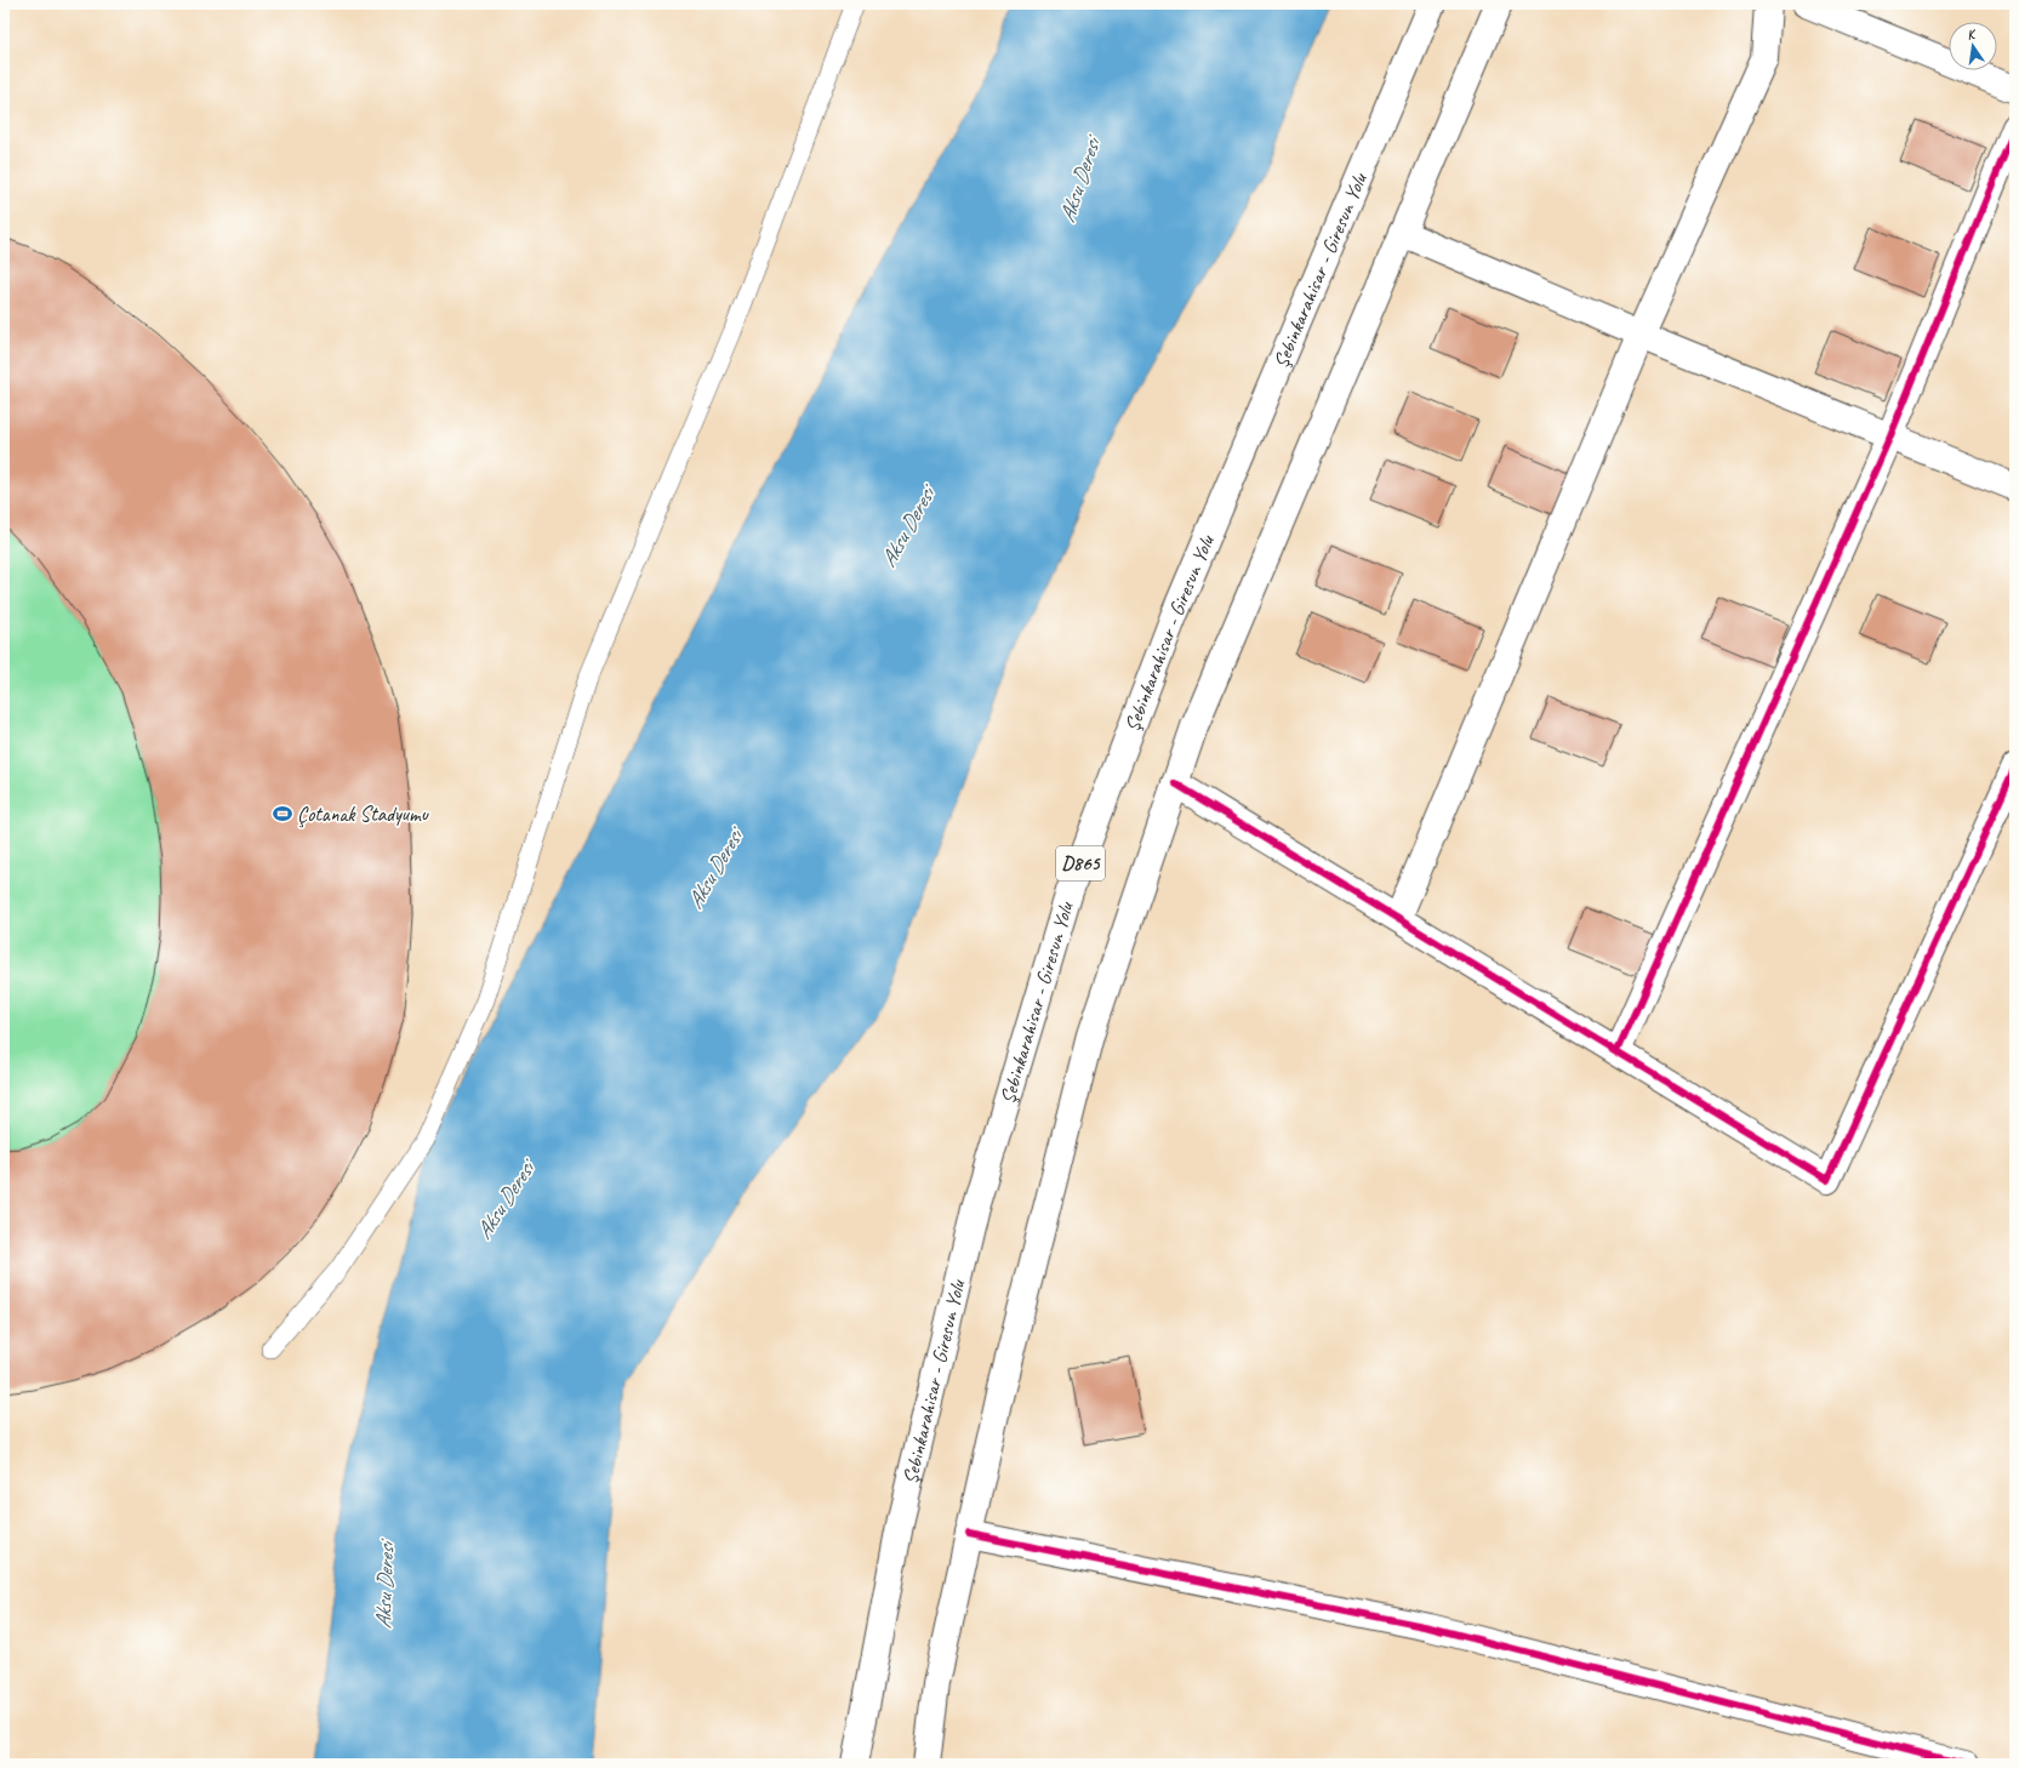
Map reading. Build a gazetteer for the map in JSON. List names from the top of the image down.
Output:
{
  "streets": {
    "street": ["Şebinkarahisar - Giresun Yolu", "D865"]
  },
  "water": ["Aksu Deresi"],
  "places": {
    "sports": ["Çotanak Stadyumu"]
  },
  "north": "top"
}
